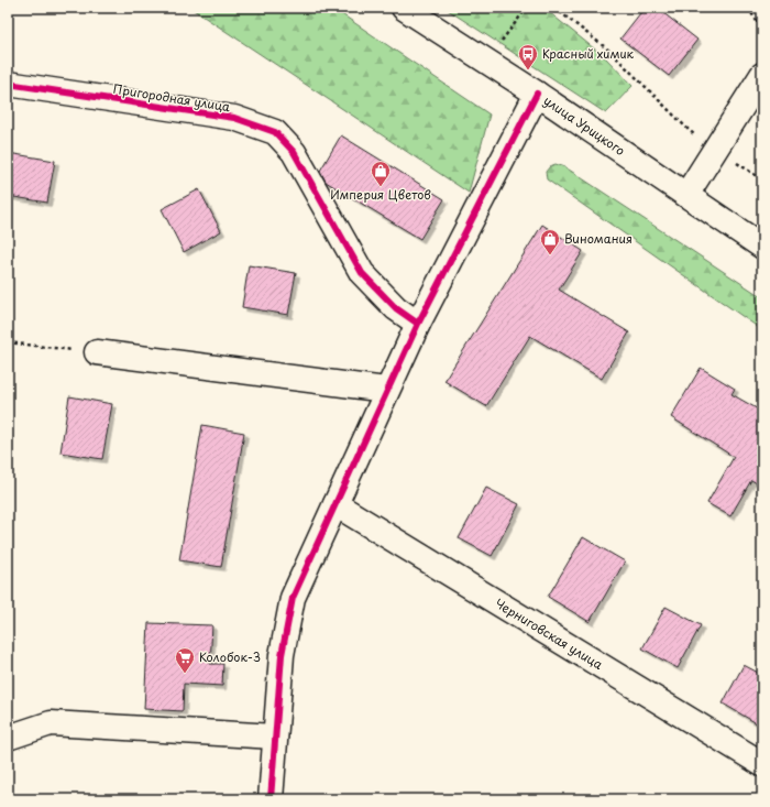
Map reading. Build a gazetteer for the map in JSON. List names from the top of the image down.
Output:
{
  "streets": {
    "street": ["Пригородная улица", "улица Урицкого", "Черниговская улица"]
  },
  "places": {
    "bus stop": ["Красный химик"],
    "shop": ["Империя Цветов", "Виномания"],
    "supermarket": ["Колобок-3"]
  }
}
